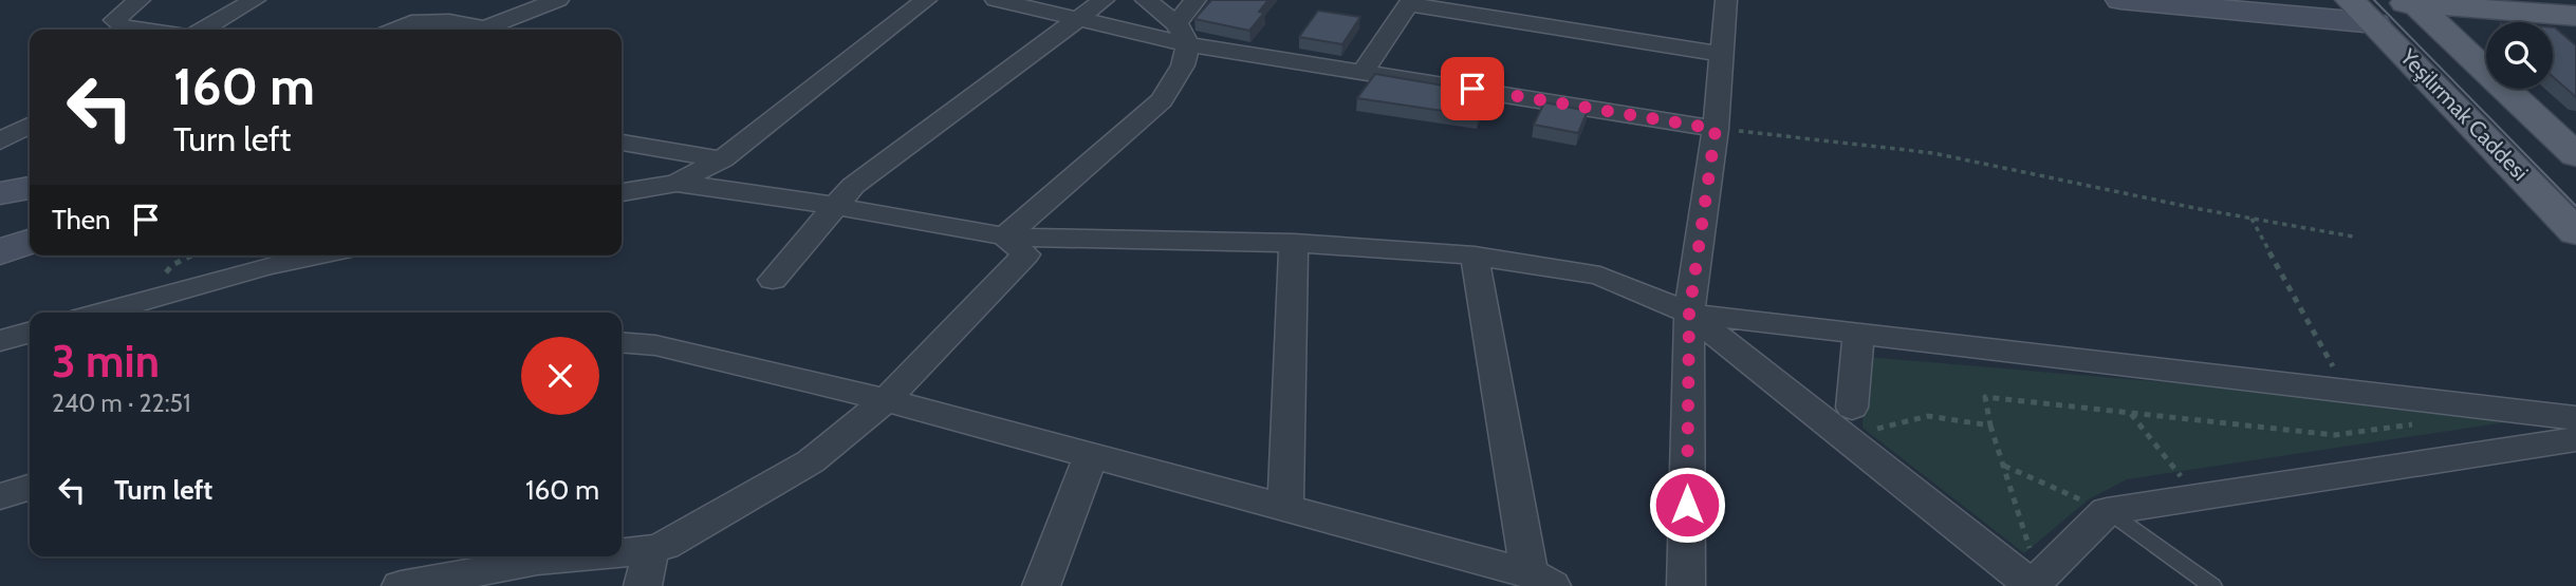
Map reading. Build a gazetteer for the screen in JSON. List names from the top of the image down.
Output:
{
  "streets": {
    "main road": ["Yeşilırmak Caddesi"]
  },
  "page": {
    "turn": ["160 m", "Turn left"],
    "then": "Then",
    "heading": ["3 min", "240 m · 22:51"],
    "list": [
      {
        "name": "Turn left",
        "value": "160 m"
      }
    ]
  }
}
